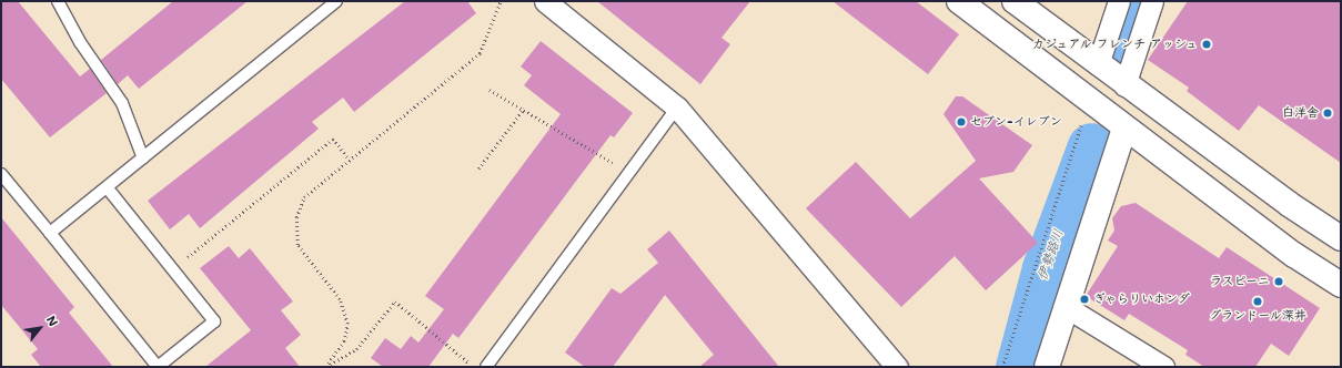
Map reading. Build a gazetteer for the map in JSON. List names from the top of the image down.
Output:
{
  "water": ["伊勢路川"],
  "places": [
    "カジュアル フレンチ アッシュ",
    "白洋舎",
    "セブン-イレブン",
    "ラスピーニ",
    "ぎゃらりいホンダ",
    "グランドール深井"
  ],
  "north": "top right"
}
